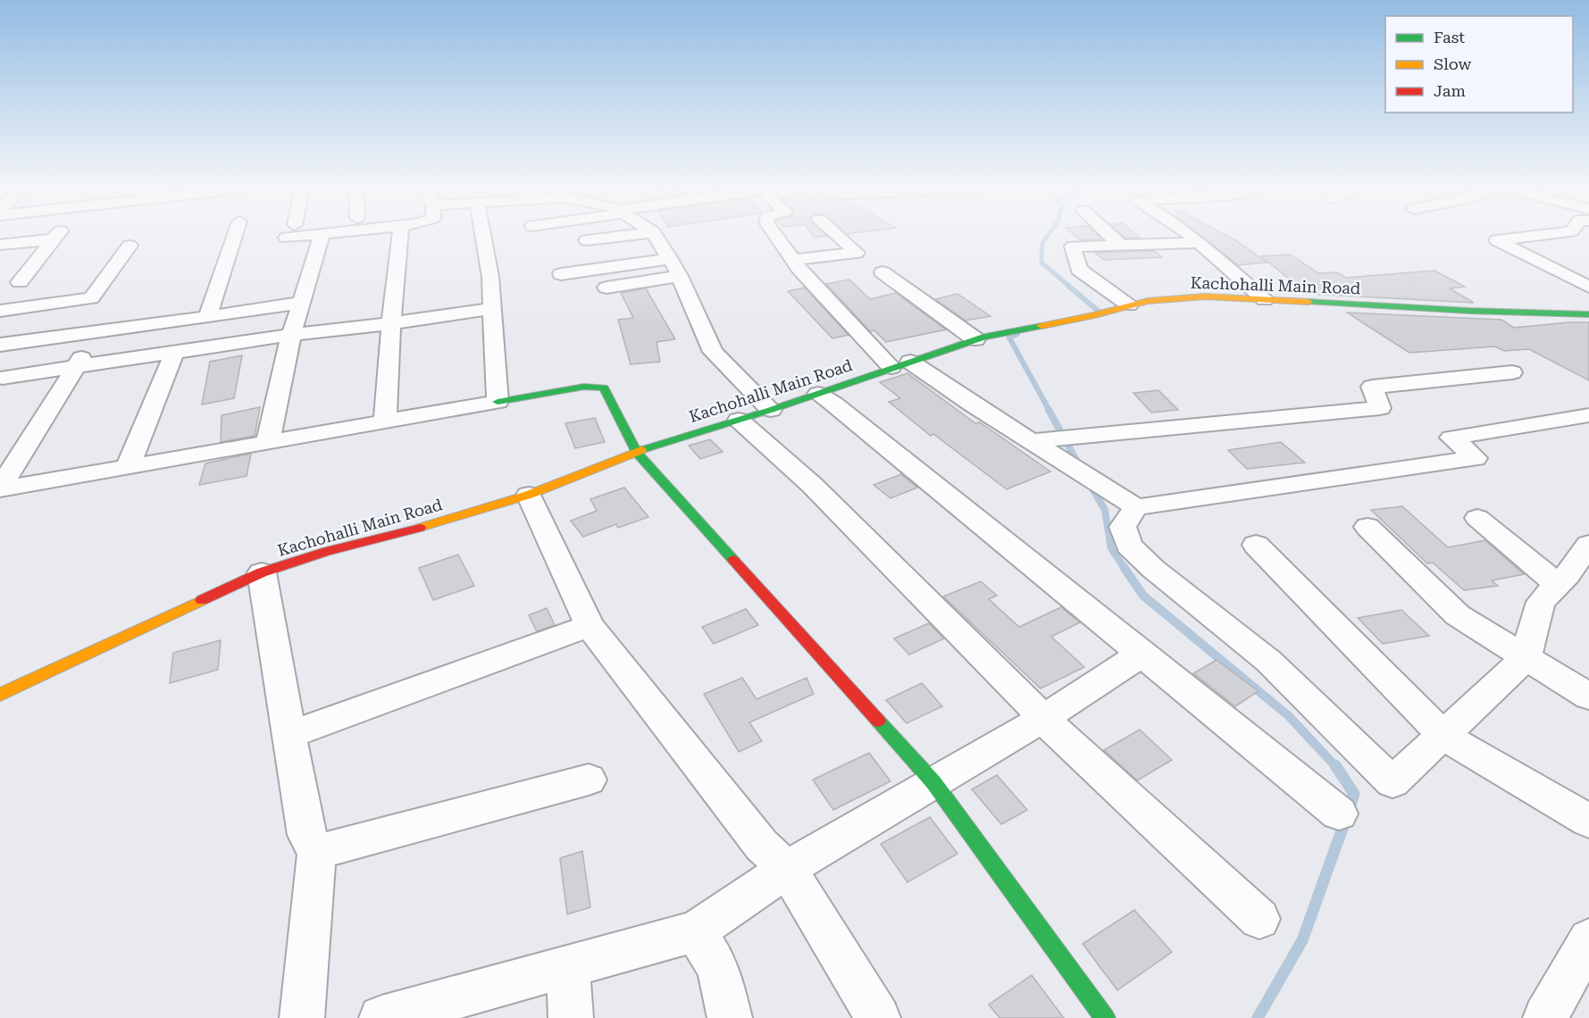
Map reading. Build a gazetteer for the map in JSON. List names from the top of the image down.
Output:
{
  "streets": {
    "street": ["Kachohalli Main Road"]
  },
  "legend": ["Fast", "Slow", "Jam"]
}
